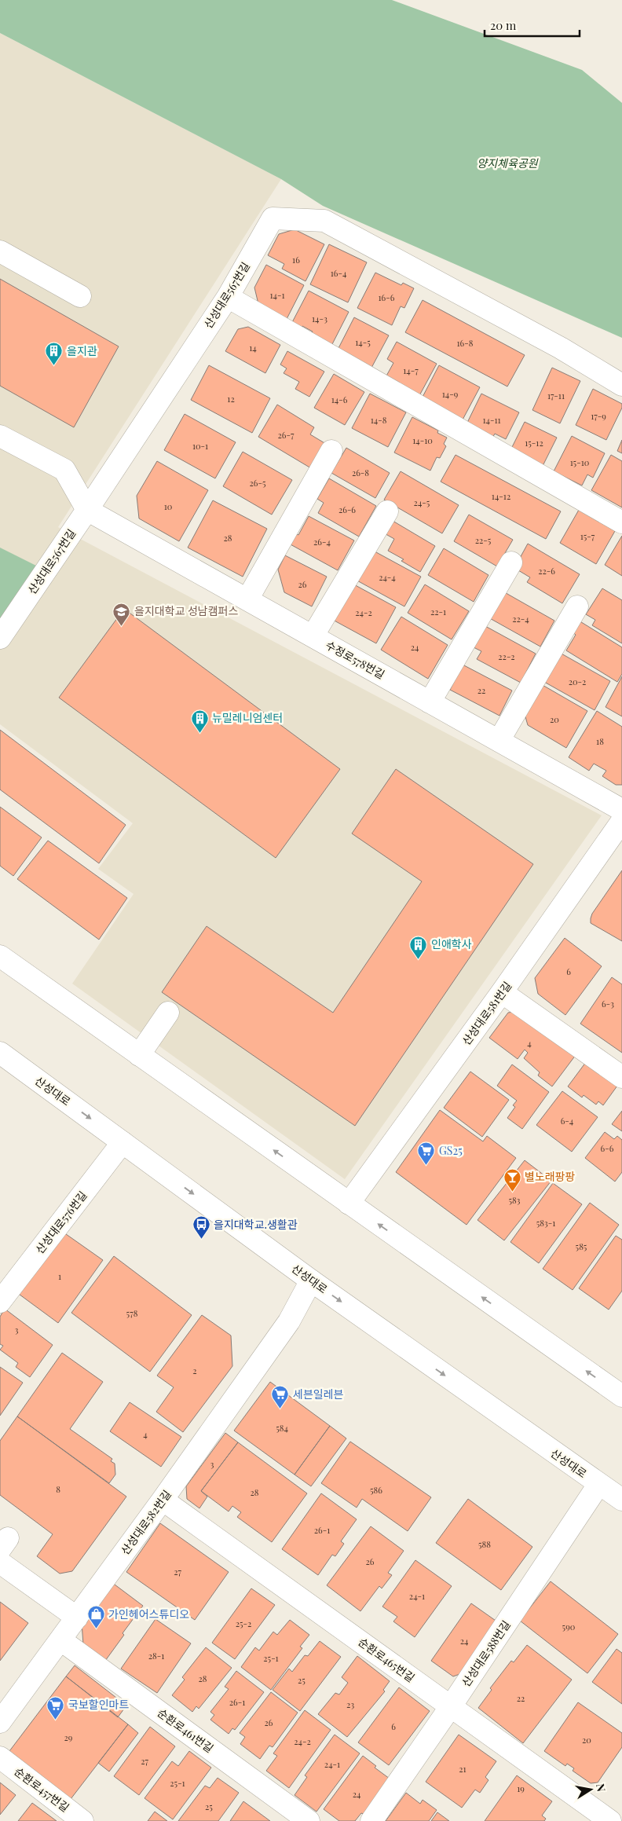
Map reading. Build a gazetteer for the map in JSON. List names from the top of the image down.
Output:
{
  "streets": {
    "street": [
      "산성대로567번길",
      "수정로578번길",
      "산성대로581번길",
      "산성대로",
      "산성대로576번길",
      "산성대로582번길",
      "산성대로588번길",
      "순환로465번길",
      "순환로461번길",
      "순환로457번길"
    ]
  },
  "crossings": [
    ["산성대로567번길", "수정로578번길"],
    ["산성대로", "산성대로576번길"],
    ["산성대로", "산성대로582번길"],
    ["산성대로", "산성대로588번길"],
    ["산성대로582번길", "순환로465번길"],
    ["산성대로582번길", "순환로461번길"],
    ["산성대로588번길", "순환로465번길"]
  ],
  "parks": ["양지체육공원"],
  "places": {
    "building": ["을지관", "뉴밀레니엄센터", "인애학사"],
    "school or university": ["을지대학교 성남캠퍼스"],
    "supermarket": ["GS25", "세븐일레븐", "국보할인마트"],
    "bar": ["별노래팡팡"],
    "bus stop": ["을지대학교.생활관"],
    "shop": ["가인헤어스튜디오"]
  },
  "house_numbers": [
    "16",
    "16-4",
    "14-1",
    "16-6",
    "14-3",
    "14-5",
    "16-8",
    "14",
    "14-7",
    "14-9",
    "17-11",
    "12",
    "14-6",
    "17-9",
    "14-8",
    "14-11",
    "26-7",
    "14-10",
    "15-12",
    "10-1",
    "15-10",
    "26-8",
    "26-5",
    "14-12",
    "24-5",
    "10",
    "26-6",
    "15-7",
    "28",
    "22-5",
    "26-4",
    "22-6",
    "24-4",
    "26",
    "22-1",
    "24-2",
    "22-4",
    "24",
    "22-2",
    "20-2",
    "22",
    "20",
    "18",
    "6",
    "6-3",
    "4",
    "6-4",
    "6-6",
    "583",
    "583-1",
    "585",
    "1",
    "578",
    "3",
    "2",
    "584",
    "4",
    "3",
    "8",
    "586",
    "28",
    "26-1",
    "588",
    "26",
    "27",
    "24-1",
    "25-2",
    "590",
    "24",
    "28-1",
    "25-1",
    "28",
    "25",
    "22",
    "26-1",
    "23",
    "26",
    "6",
    "29",
    "20",
    "24-2",
    "27",
    "24-1",
    "21",
    "25-1",
    "19",
    "24",
    "25"
  ],
  "scale_bar": "20 m",
  "north": "right"
}
